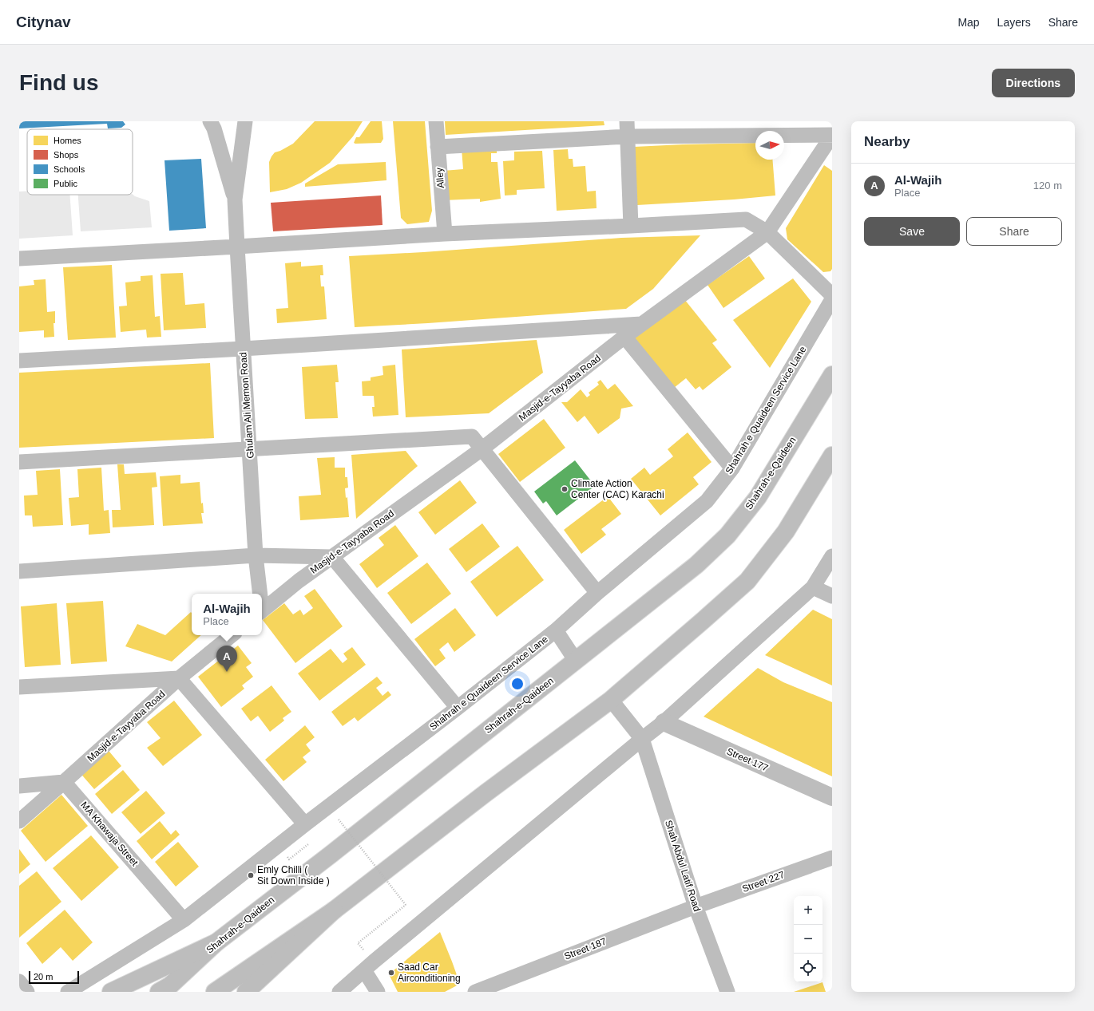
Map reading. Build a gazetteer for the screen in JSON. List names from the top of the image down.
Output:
{
  "streets": {
    "main road": ["Shahrah-e-Qaideen", "Street 177"],
    "street": [
      "Alley",
      "Masjid-e-Tayyaba Road",
      "Ghulam Ali Memon Road",
      "Shahrah e Quaideen Service Lane",
      "MA Khawaja Street",
      "Shah Abdul Latif Road",
      "Street 227",
      "Street 187"
    ]
  },
  "crossings": [
    ["Masjid-e-Tayyaba Road", "MA Khawaja Street"],
    ["Shahrah e Quaideen Service Lane", "MA Khawaja Street"],
    ["Shah Abdul Latif Road", "Street 227"],
    ["Shah Abdul Latif Road", "Street 187"],
    ["Street 227", "Street 187"]
  ],
  "places": ["Climate Action Center (CAC) Karachi", "Emly Chilli ( Sit Down Inside )", "Saad Car Airconditioning"],
  "legend": [
    "Homes",
    "Shops",
    "Schools",
    "Public"
  ],
  "scale_bar": "20 m",
  "north": "right",
  "page": {
    "header": "Citynav",
    "nav": ["Map", "Layers", "Share"],
    "buttons": [
      "Directions",
      ["Save", "Share"]
    ],
    "title": "Find us",
    "heading": "Nearby",
    "list": [
      {
        "mark": "A",
        "name": "Al-Wajih",
        "note": "Place",
        "value": "120 m"
      }
    ],
    "popup": ["Al-Wajih", "Place"],
    "pins": "A",
    "map_buttons": ["+", "−"],
    "scale": "20 m"
  }
}
